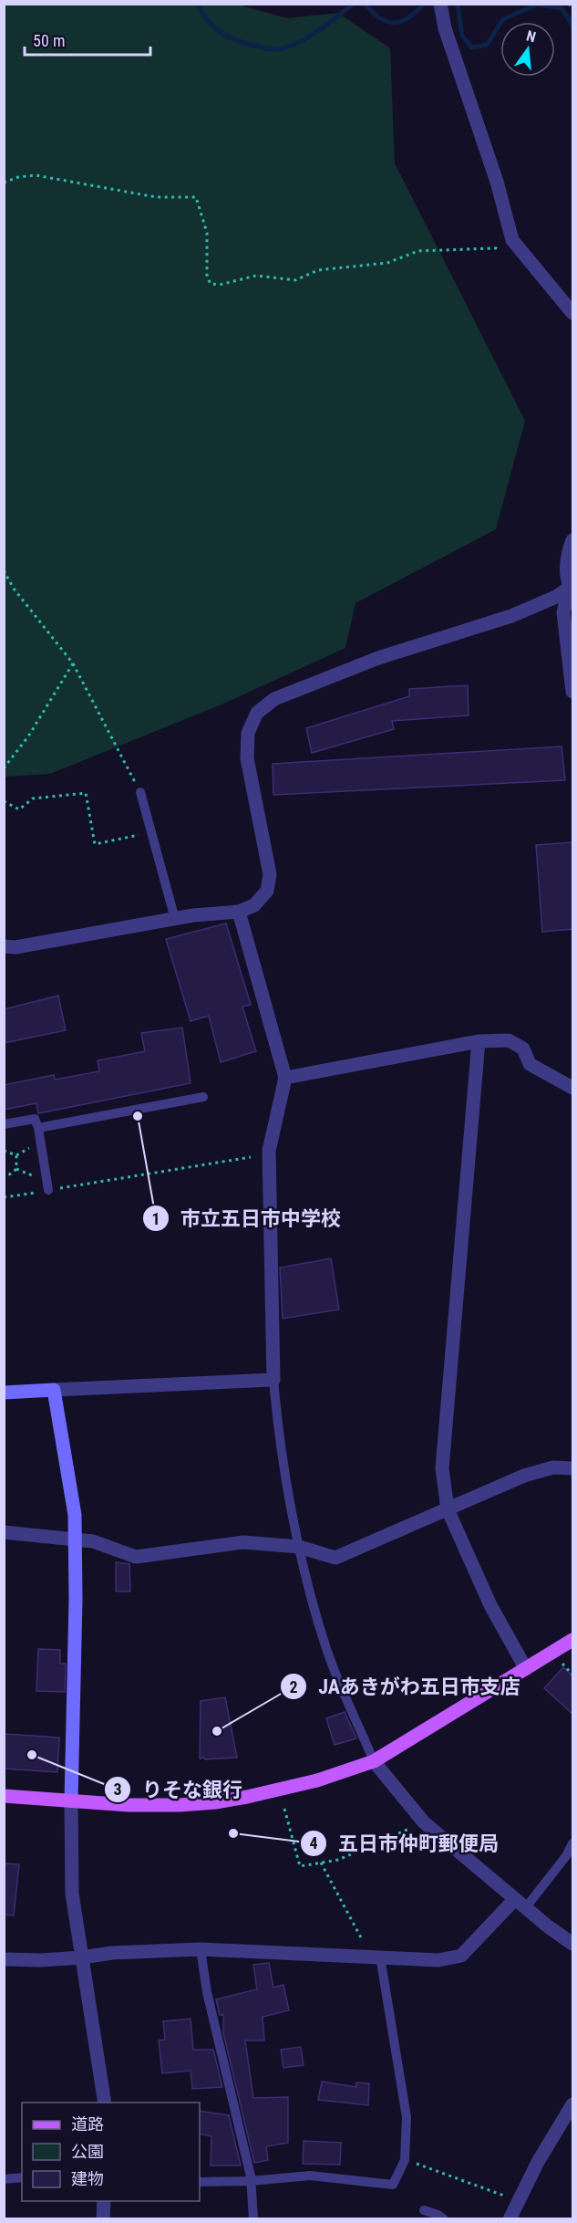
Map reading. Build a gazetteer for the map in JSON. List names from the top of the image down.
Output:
{
  "places": [
    "市立五日市中学校",
    "JAあきがわ五日市支店",
    "りそな銀行",
    "五日市仲町郵便局"
  ],
  "legend": ["道路", "公園", "建物"],
  "scale_bar": "50 m",
  "north": "top"
}
